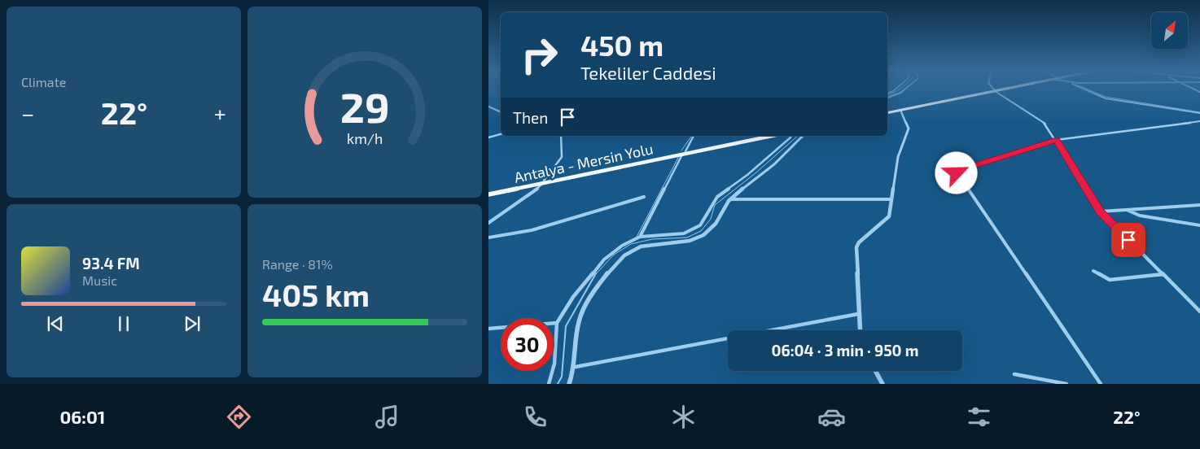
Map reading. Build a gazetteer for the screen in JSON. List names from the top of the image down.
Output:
{
  "streets": {
    "highway": ["Antalya - Mersin Yolu"]
  },
  "north": "top right",
  "page": {
    "tile": [
      "Climate",
      ["Range · 81%", "405 km"]
    ],
    "turn": ["450 m", "Tekeliler Caddesi"],
    "heat": ["−", "22°", "+"],
    "then": "Then",
    "song": ["93.4 FM", "Music"],
    "limit": "30",
    "trip": "06:04 · 3 min · 950 m",
    "tabs": ["06:01", "22°"],
    "gauge": ["29", "km/h"]
  }
}
